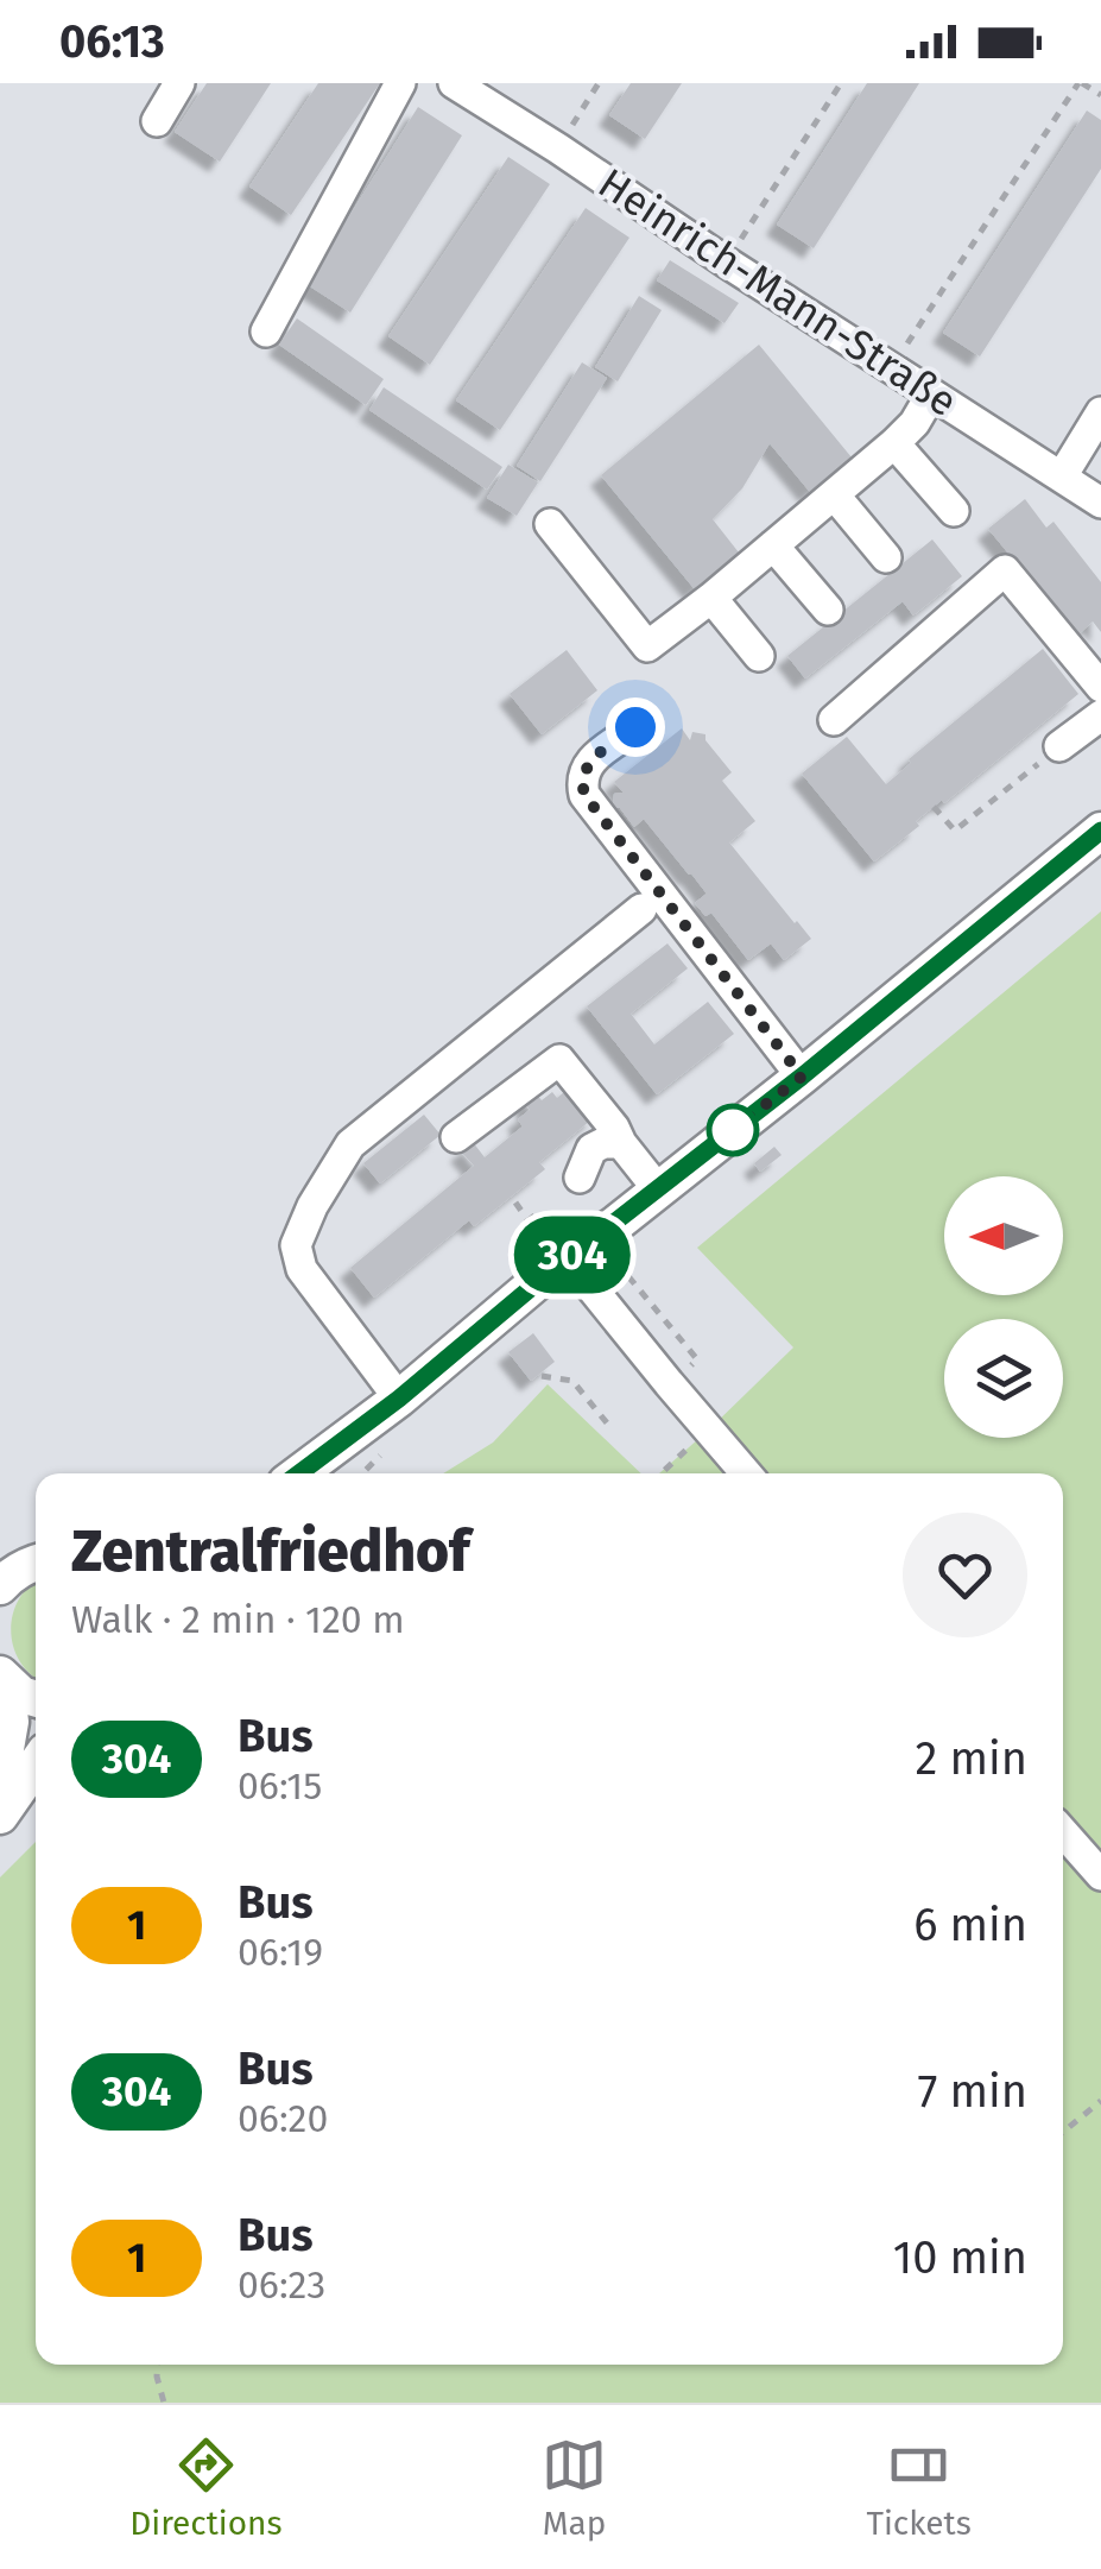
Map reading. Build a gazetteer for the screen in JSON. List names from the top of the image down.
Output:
{
  "streets": {
    "street": ["Heinrich-Mann-Straße"]
  },
  "lines": ["bus line 304"],
  "north": "left",
  "page": {
    "status": "06:13",
    "on_map": "304",
    "heading": ["Zentralfriedhof", "Walk · 2 min · 120 m"],
    "list": [
      {
        "mark": "304",
        "name": "Bus",
        "note": "06:15",
        "value": "2 min"
      },
      {
        "mark": "1",
        "name": "Bus",
        "note": "06:19",
        "value": "6 min"
      },
      {
        "mark": "304",
        "name": "Bus",
        "note": "06:20",
        "value": "7 min"
      },
      {
        "mark": "1",
        "name": "Bus",
        "note": "06:23",
        "value": "10 min"
      }
    ],
    "tabs": ["Directions", "Map", "Tickets"]
  }
}
